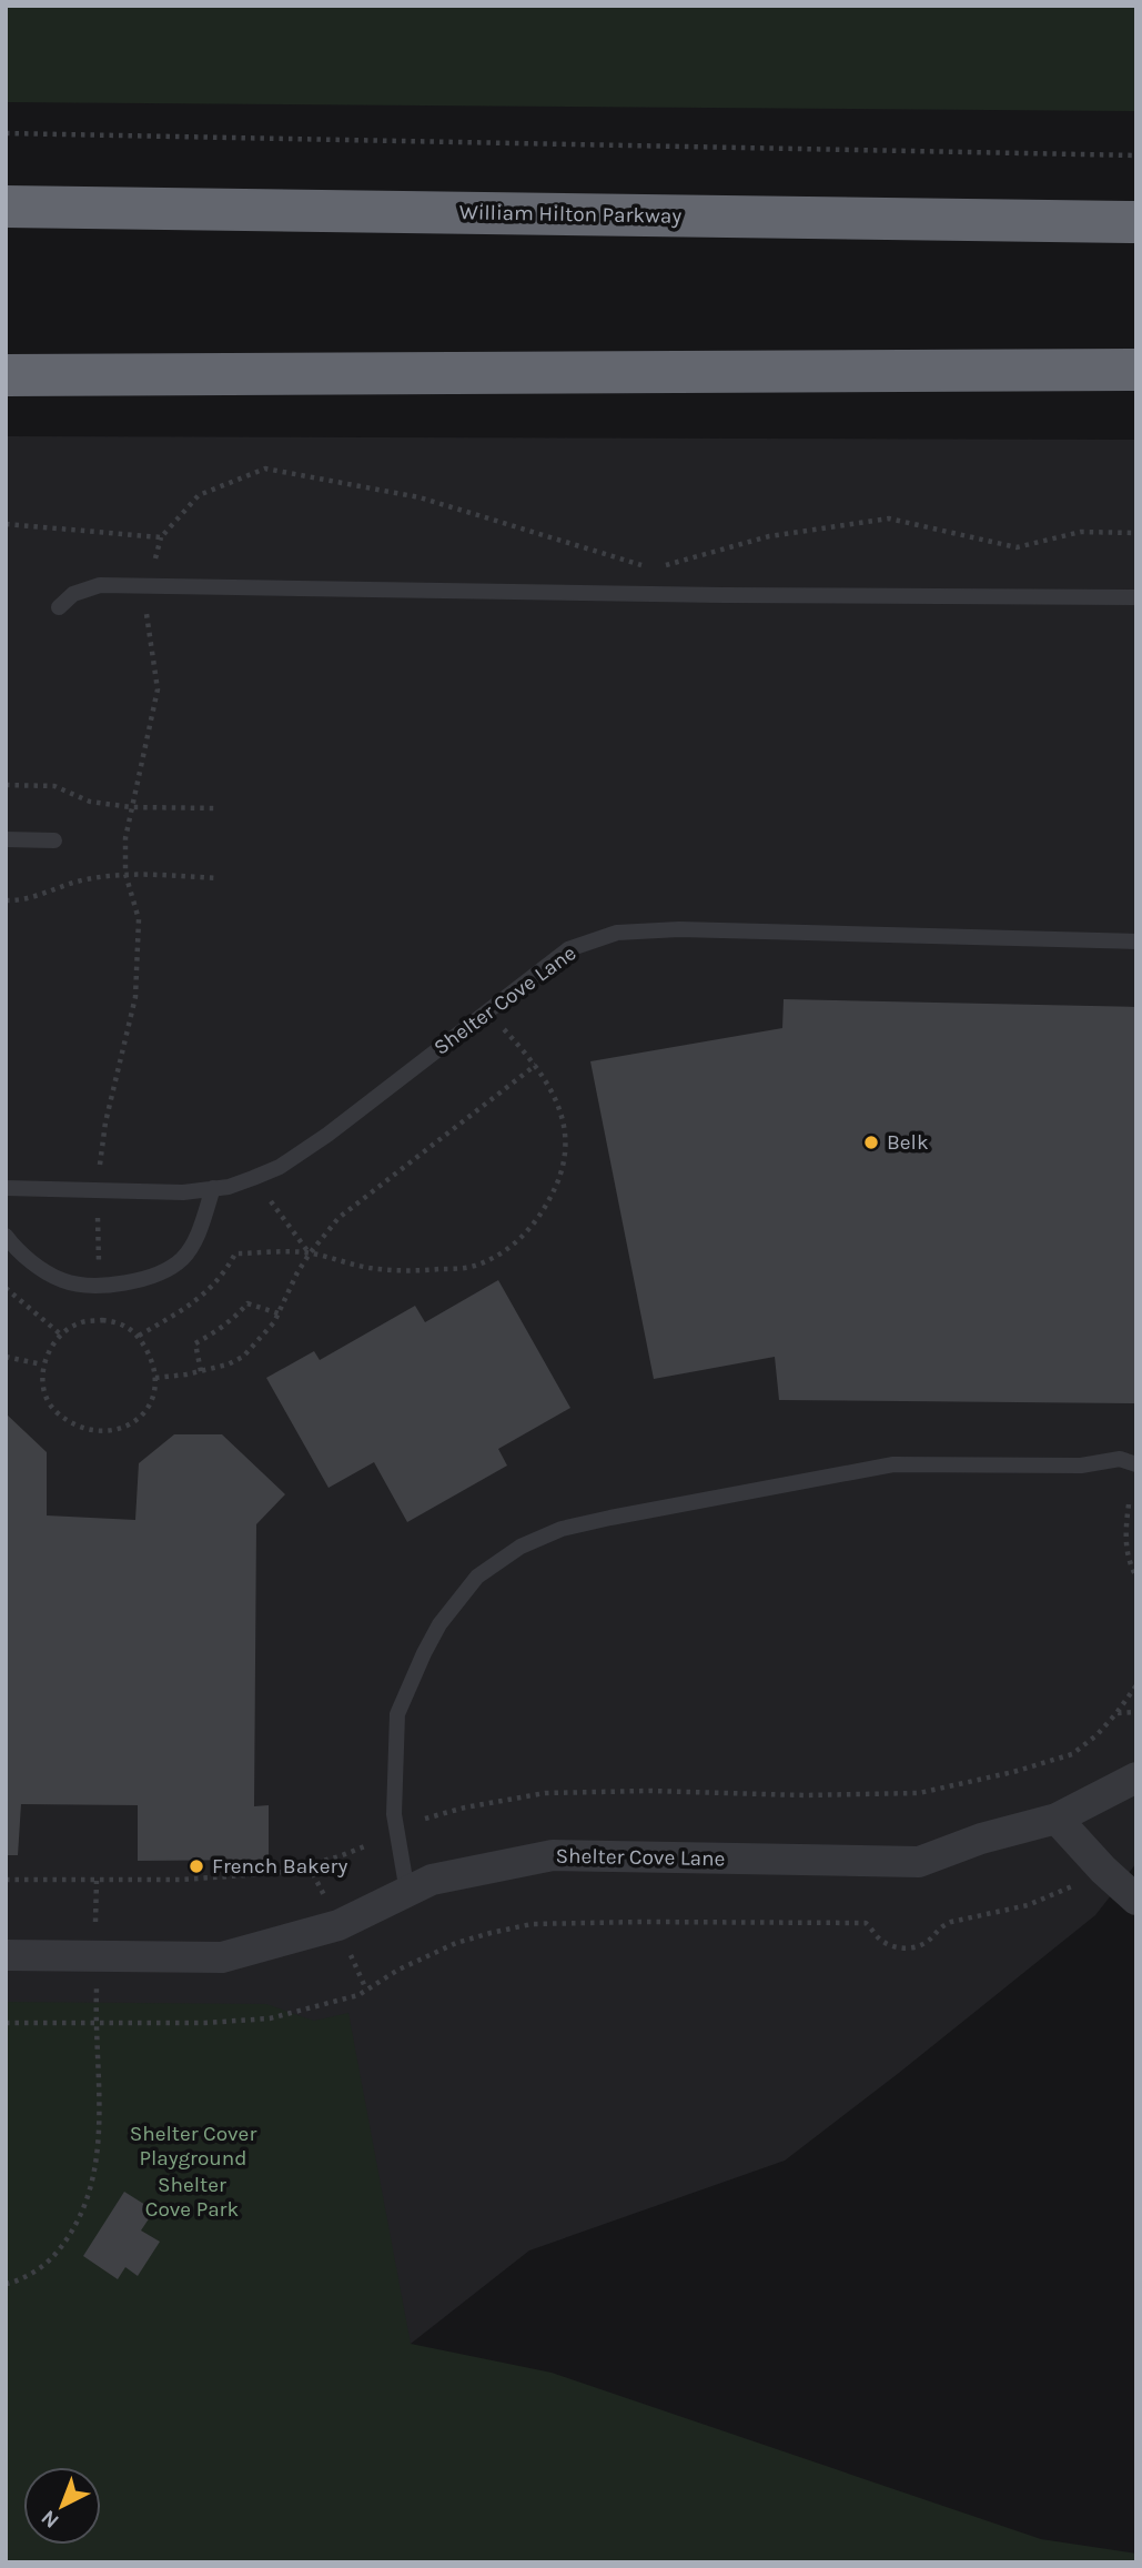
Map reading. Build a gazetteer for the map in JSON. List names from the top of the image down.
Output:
{
  "streets": {
    "highway": ["William Hilton Parkway"],
    "street": ["Shelter Cove Lane"]
  },
  "parks": ["Shelter Cover Playground", "Shelter Cove Park"],
  "places": ["Belk", "French Bakery"],
  "north": "bottom left"
}
